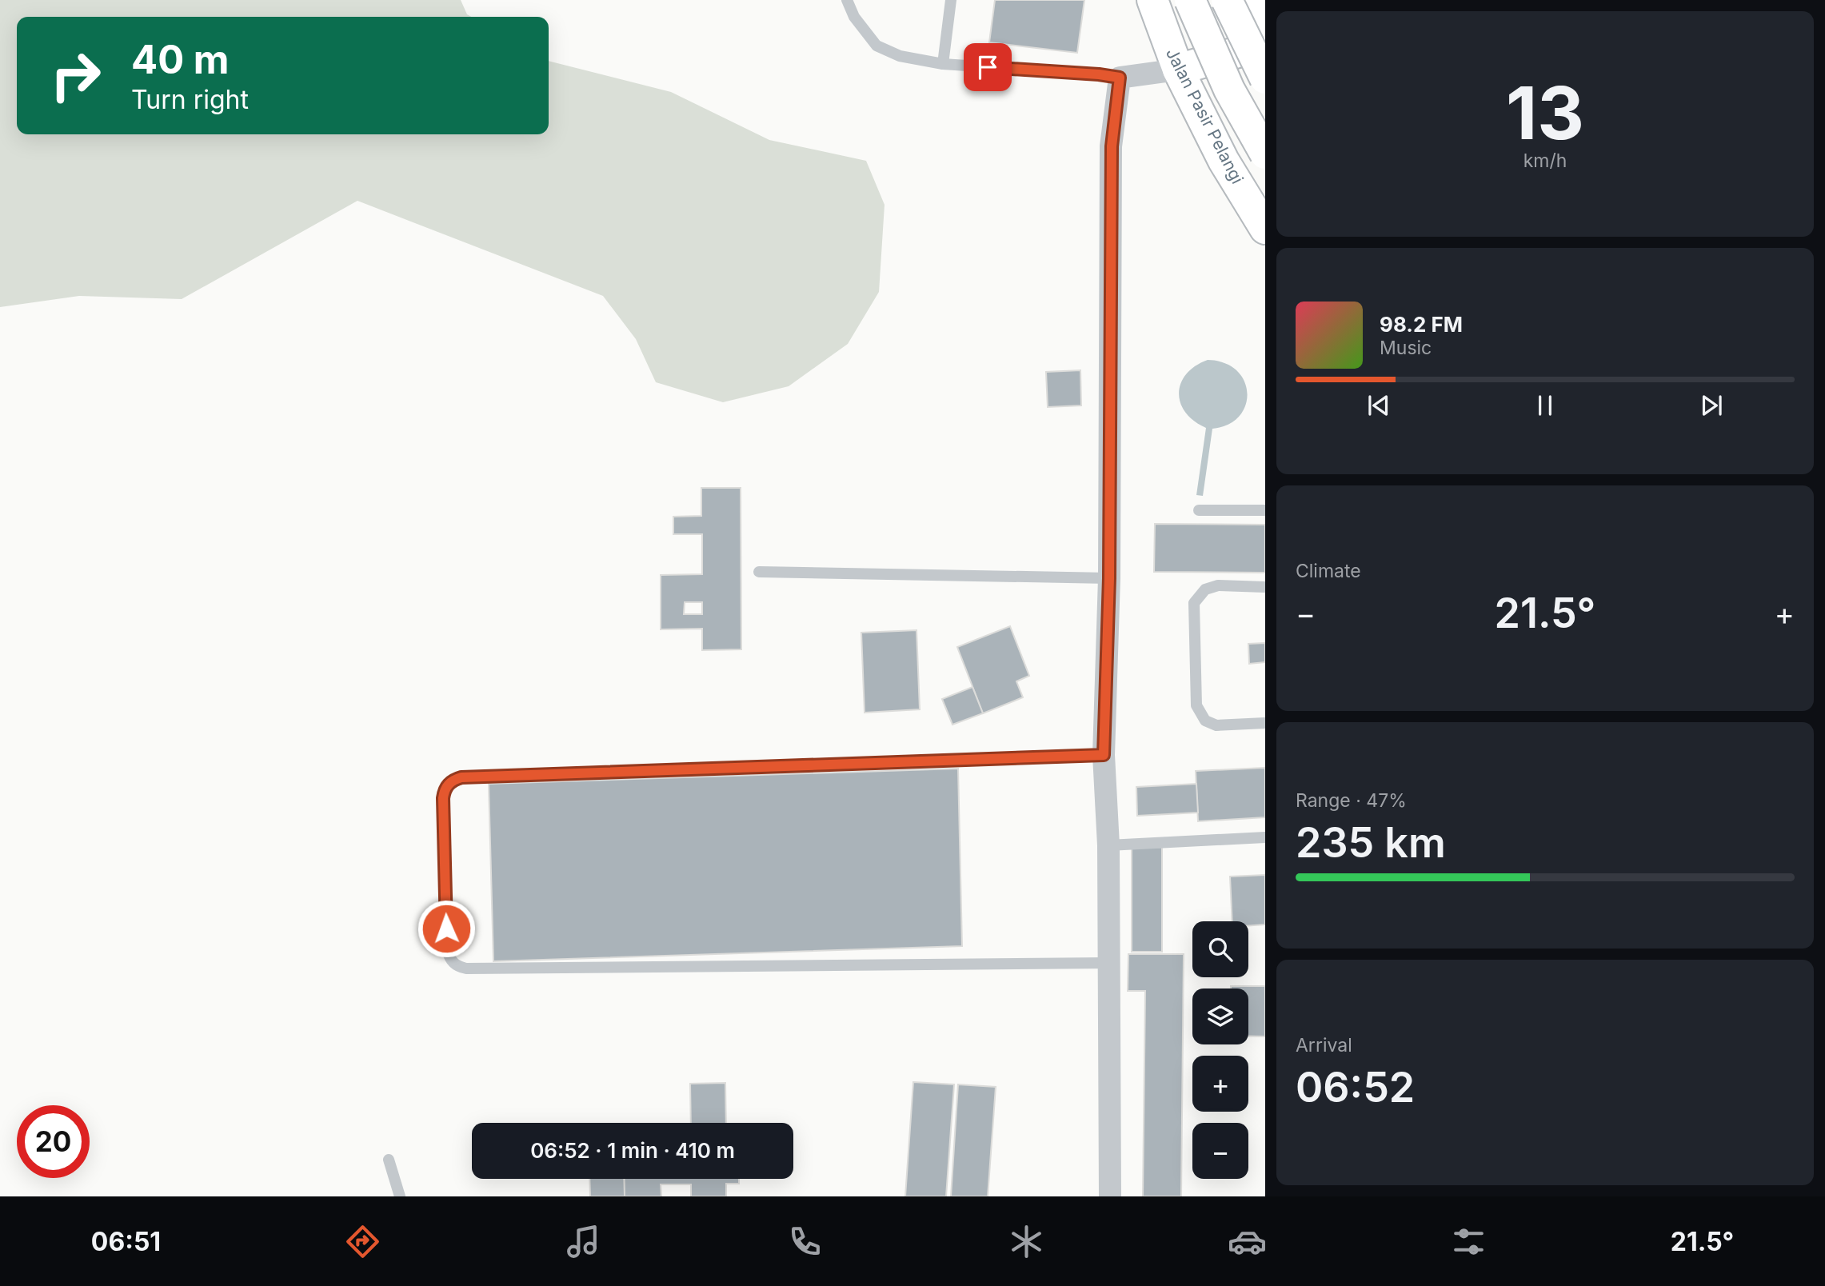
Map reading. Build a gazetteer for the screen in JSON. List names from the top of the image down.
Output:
{
  "streets": {
    "main road": ["Jalan Pasir Pelangi"]
  },
  "page": {
    "tile": [
      ["13", "km/h"],
      "Climate",
      ["Range · 47%", "235 km"],
      ["Arrival", "06:52"]
    ],
    "turn": ["40 m", "Turn right"],
    "song": ["98.2 FM", "Music"],
    "heat": ["−", "21.5°", "+"],
    "map_buttons": ["+", "−"],
    "limit": "20",
    "trip": "06:52 · 1 min · 410 m",
    "tabs": ["06:51", "21.5°"]
  }
}
